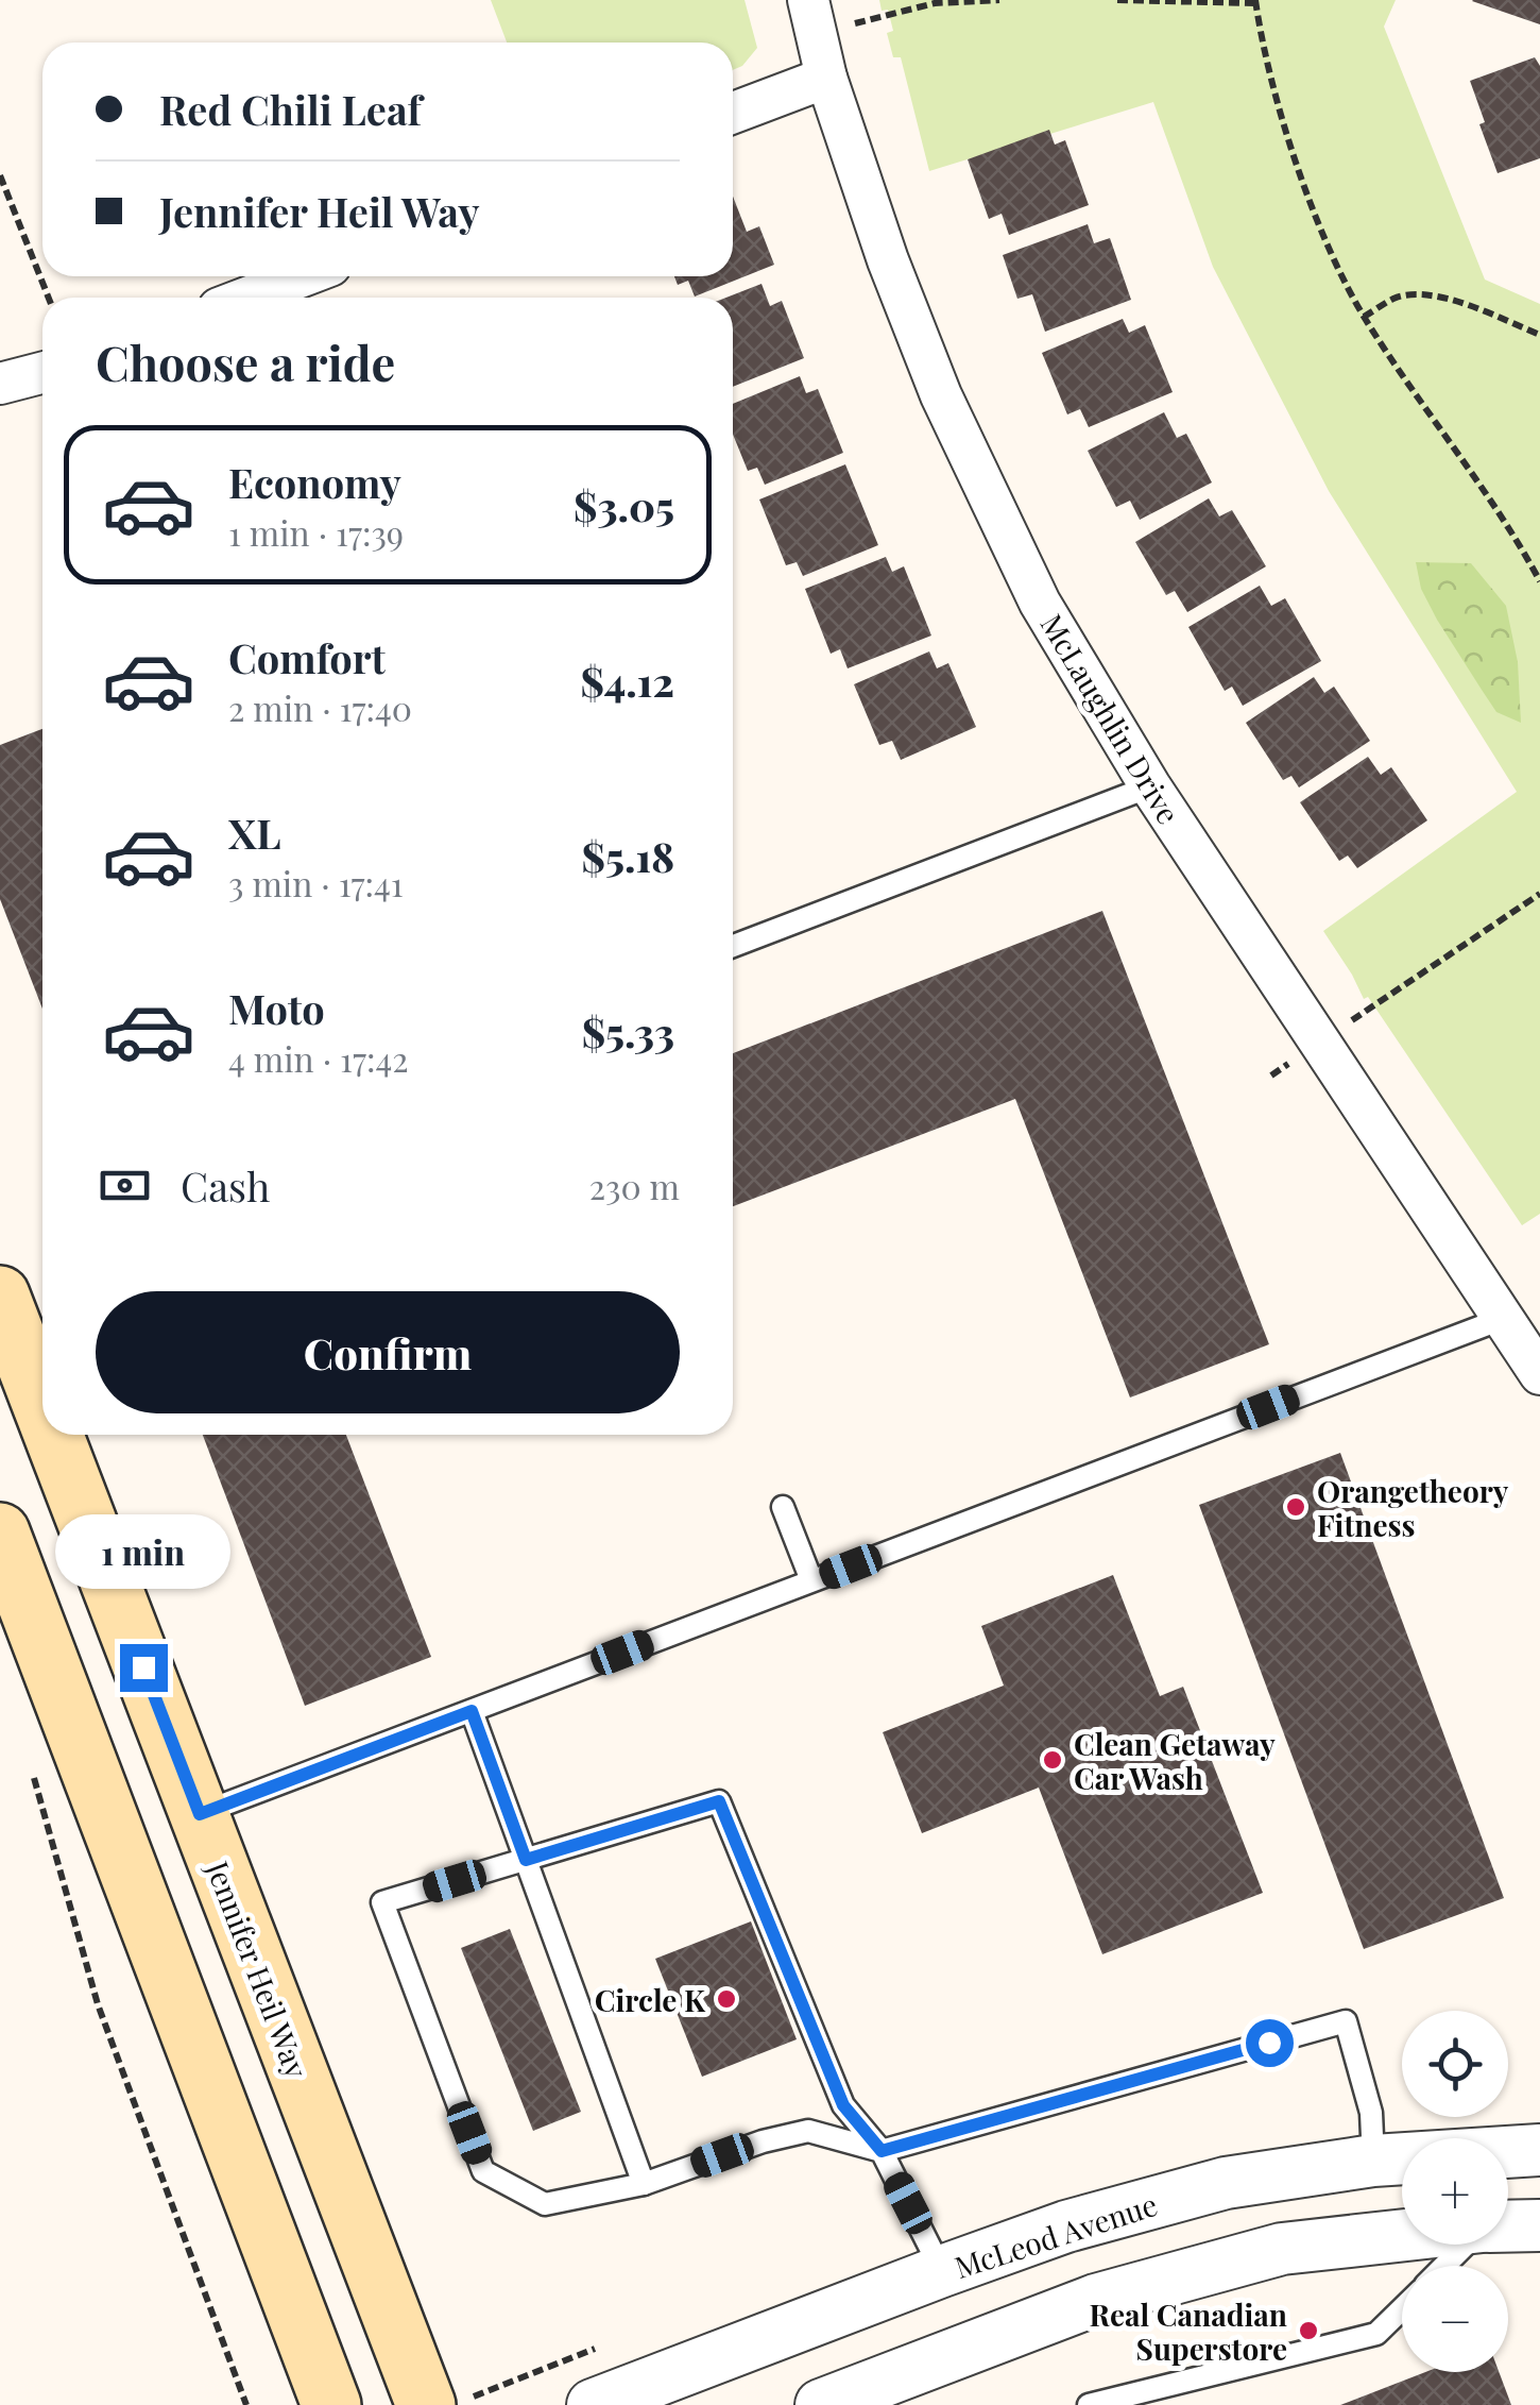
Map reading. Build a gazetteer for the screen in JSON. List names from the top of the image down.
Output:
{
  "streets": {
    "main road": ["Jennifer Heil Way"],
    "street": ["McLaughlin Drive", "McLeod Avenue"]
  },
  "places": [
    "Orangetheory Fitness",
    "Clean Getaway Car Wash",
    "Circle K",
    "Real Canadian Superstore"
  ],
  "page": {
    "banner": ["Red Chili Leaf", "Jennifer Heil Way"],
    "heading": "Choose a ride",
    "list": [
      {
        "name": "Economy",
        "note": "1 min · 17:39",
        "value": "$3.05"
      },
      {
        "name": "Comfort",
        "note": "2 min · 17:40",
        "value": "$4.12"
      },
      {
        "name": "XL",
        "note": "3 min · 17:41",
        "value": "$5.18"
      },
      {
        "name": "Moto",
        "note": "4 min · 17:42",
        "value": "$5.33"
      }
    ],
    "pay": ["Cash", "230 m"],
    "buttons": "Confirm",
    "bubble": "1 min",
    "map_buttons": ["+", "−"]
  }
}
